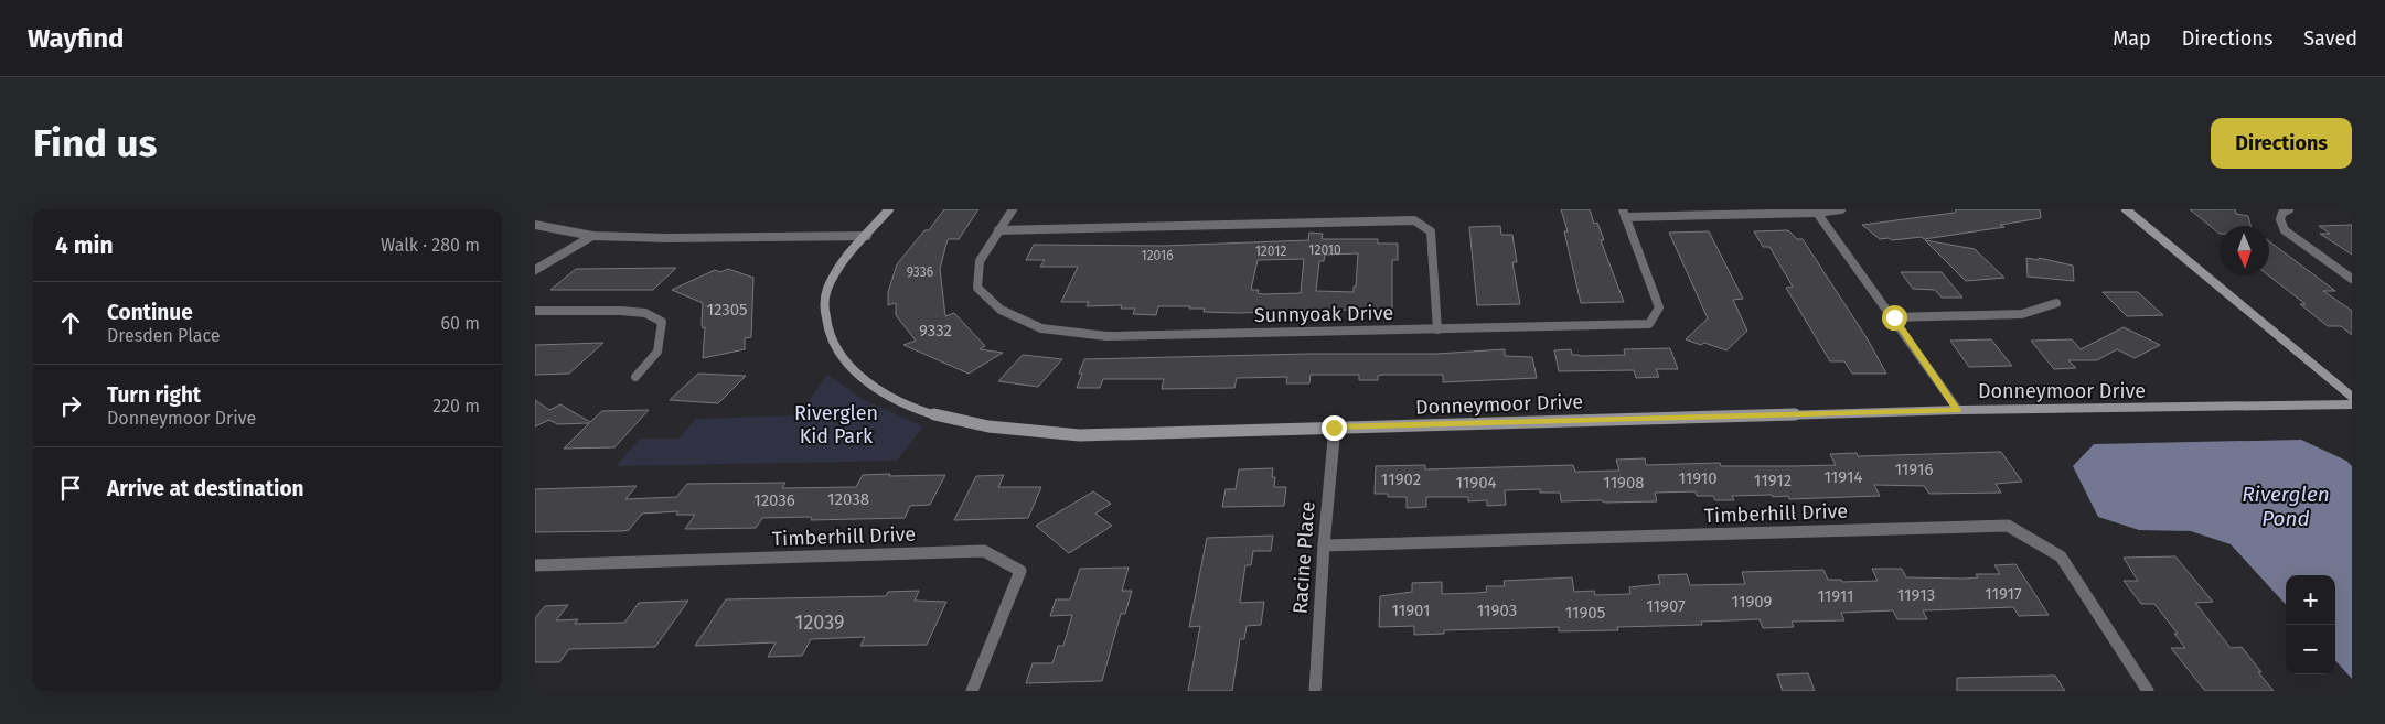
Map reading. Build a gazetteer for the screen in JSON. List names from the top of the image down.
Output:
{
  "streets": {
    "street": [
      "Sunnyoak Drive",
      "Donneymoor Drive",
      "Timberhill Drive",
      "Racine Place"
    ]
  },
  "crossings": [
    ["Donneymoor Drive", "Racine Place"],
    ["Timberhill Drive", "Racine Place"]
  ],
  "water": ["Riverglen Pond"],
  "parks": ["Riverglen Kid Park"],
  "house_numbers": [
    "12010",
    "12012",
    "12016",
    "9336",
    "12305",
    "9332",
    "11916",
    "11914",
    "11910",
    "11902",
    "11912",
    "11904",
    "11908",
    "12038",
    "12036",
    "11917",
    "11913",
    "11911",
    "11909",
    "11907",
    "11901",
    "11903",
    "11905",
    "12039"
  ],
  "north": "bottom",
  "page": {
    "header": "Wayfind",
    "nav": ["Map", "Directions", "Saved"],
    "buttons": "Directions",
    "title": "Find us",
    "heading": ["4 min", "Walk · 280 m"],
    "list": [
      ["Continue", "Dresden Place", "60 m"],
      ["Turn right", "Donneymoor Drive", "220 m"],
      "Arrive at destination"
    ],
    "map_buttons": ["+", "−"]
  }
}
